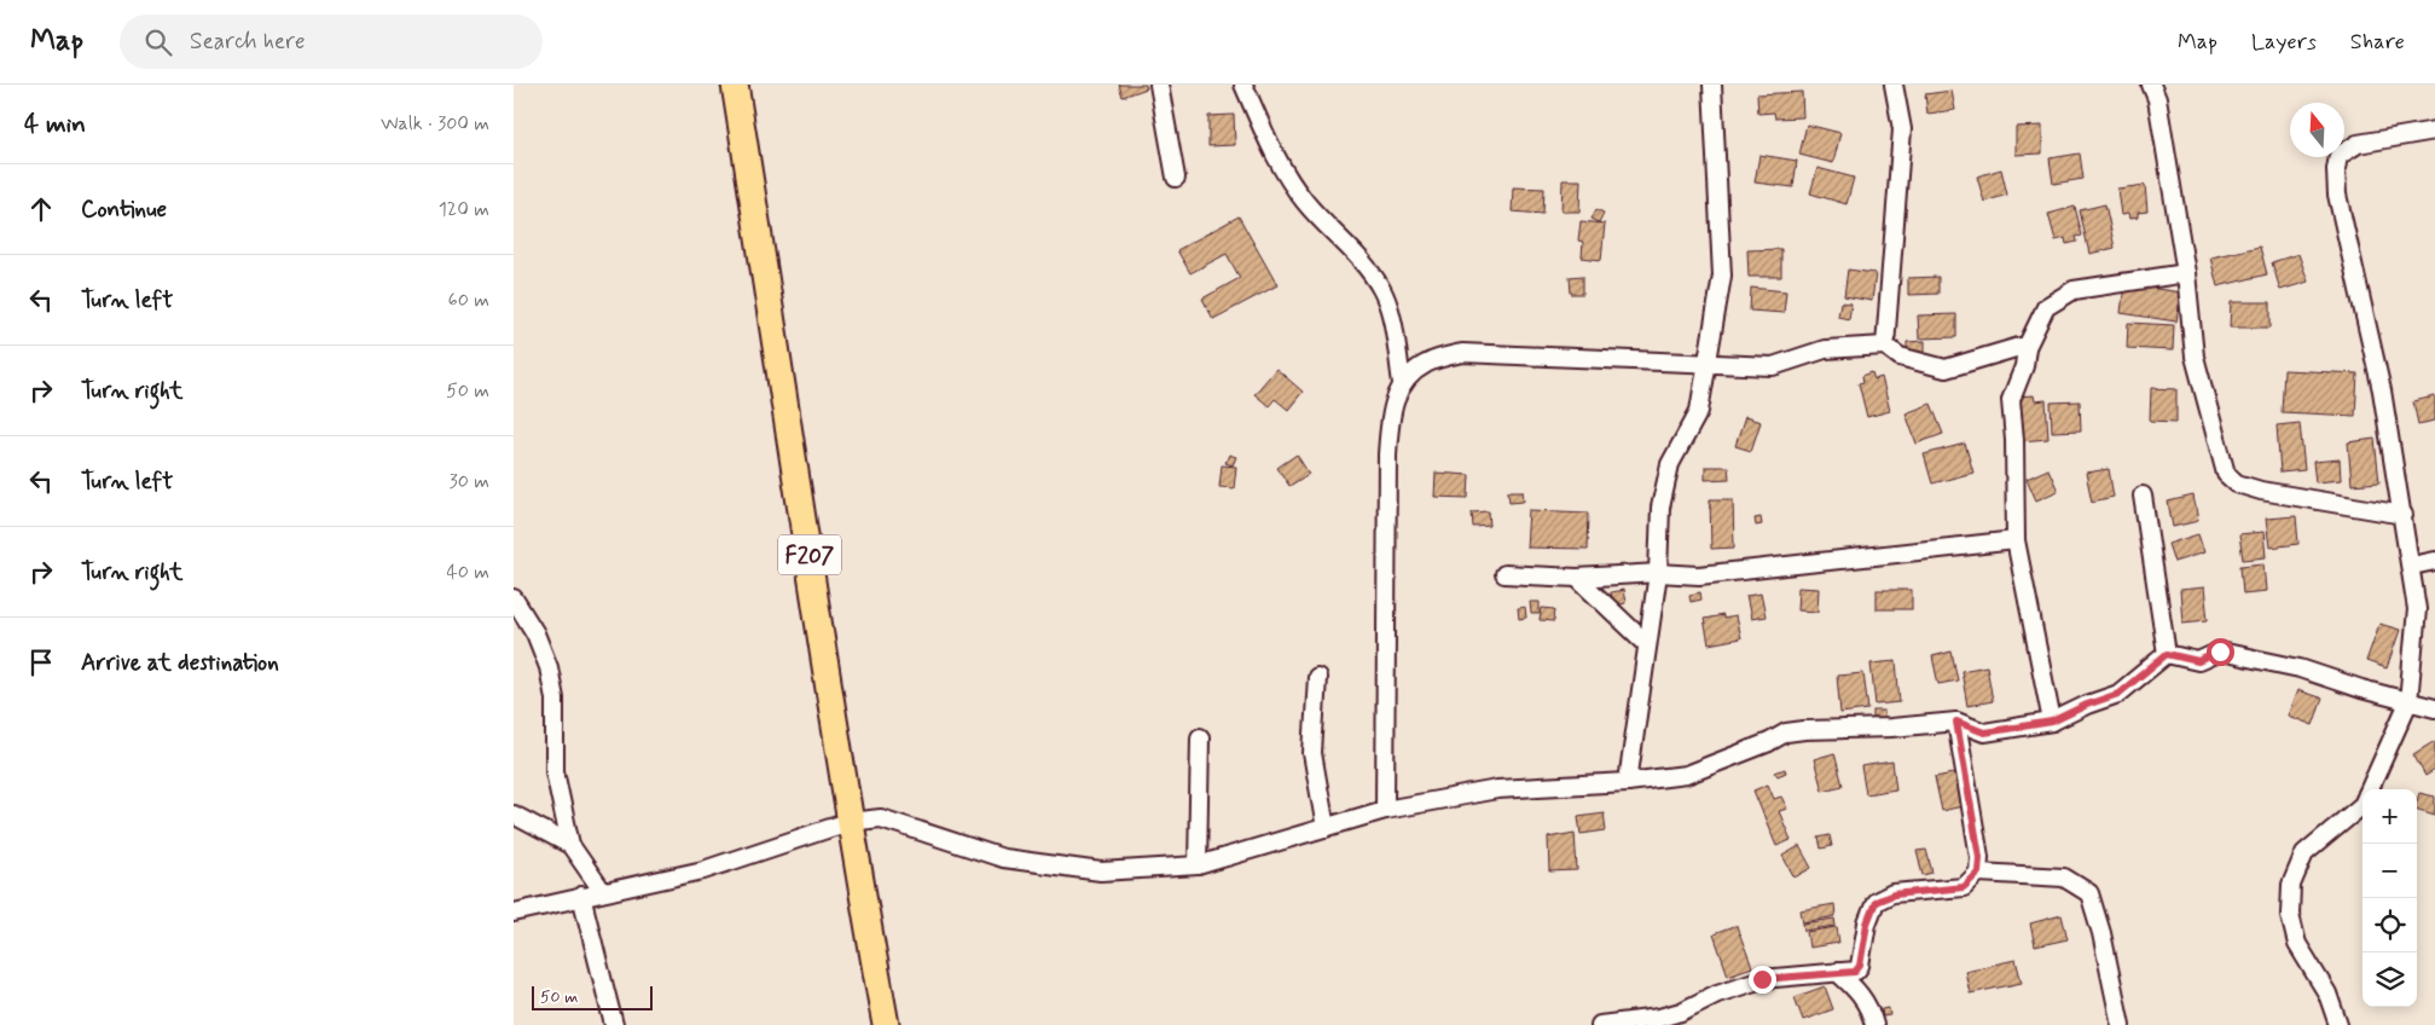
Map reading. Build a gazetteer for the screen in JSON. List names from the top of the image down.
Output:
{
  "streets": {
    "main road": ["F207"]
  },
  "scale_bar": "50 m",
  "north": "top",
  "page": {
    "header": "Map",
    "search": "Search here",
    "nav": ["Map", "Layers", "Share"],
    "heading": ["4 min", "Walk · 300 m"],
    "list": [
      ["Continue", "120 m"],
      ["Turn left", "60 m"],
      ["Turn right", "50 m"],
      ["Turn left", "30 m"],
      ["Turn right", "40 m"],
      "Arrive at destination"
    ],
    "map_buttons": ["+", "−"],
    "scale": "50 m"
  }
}
